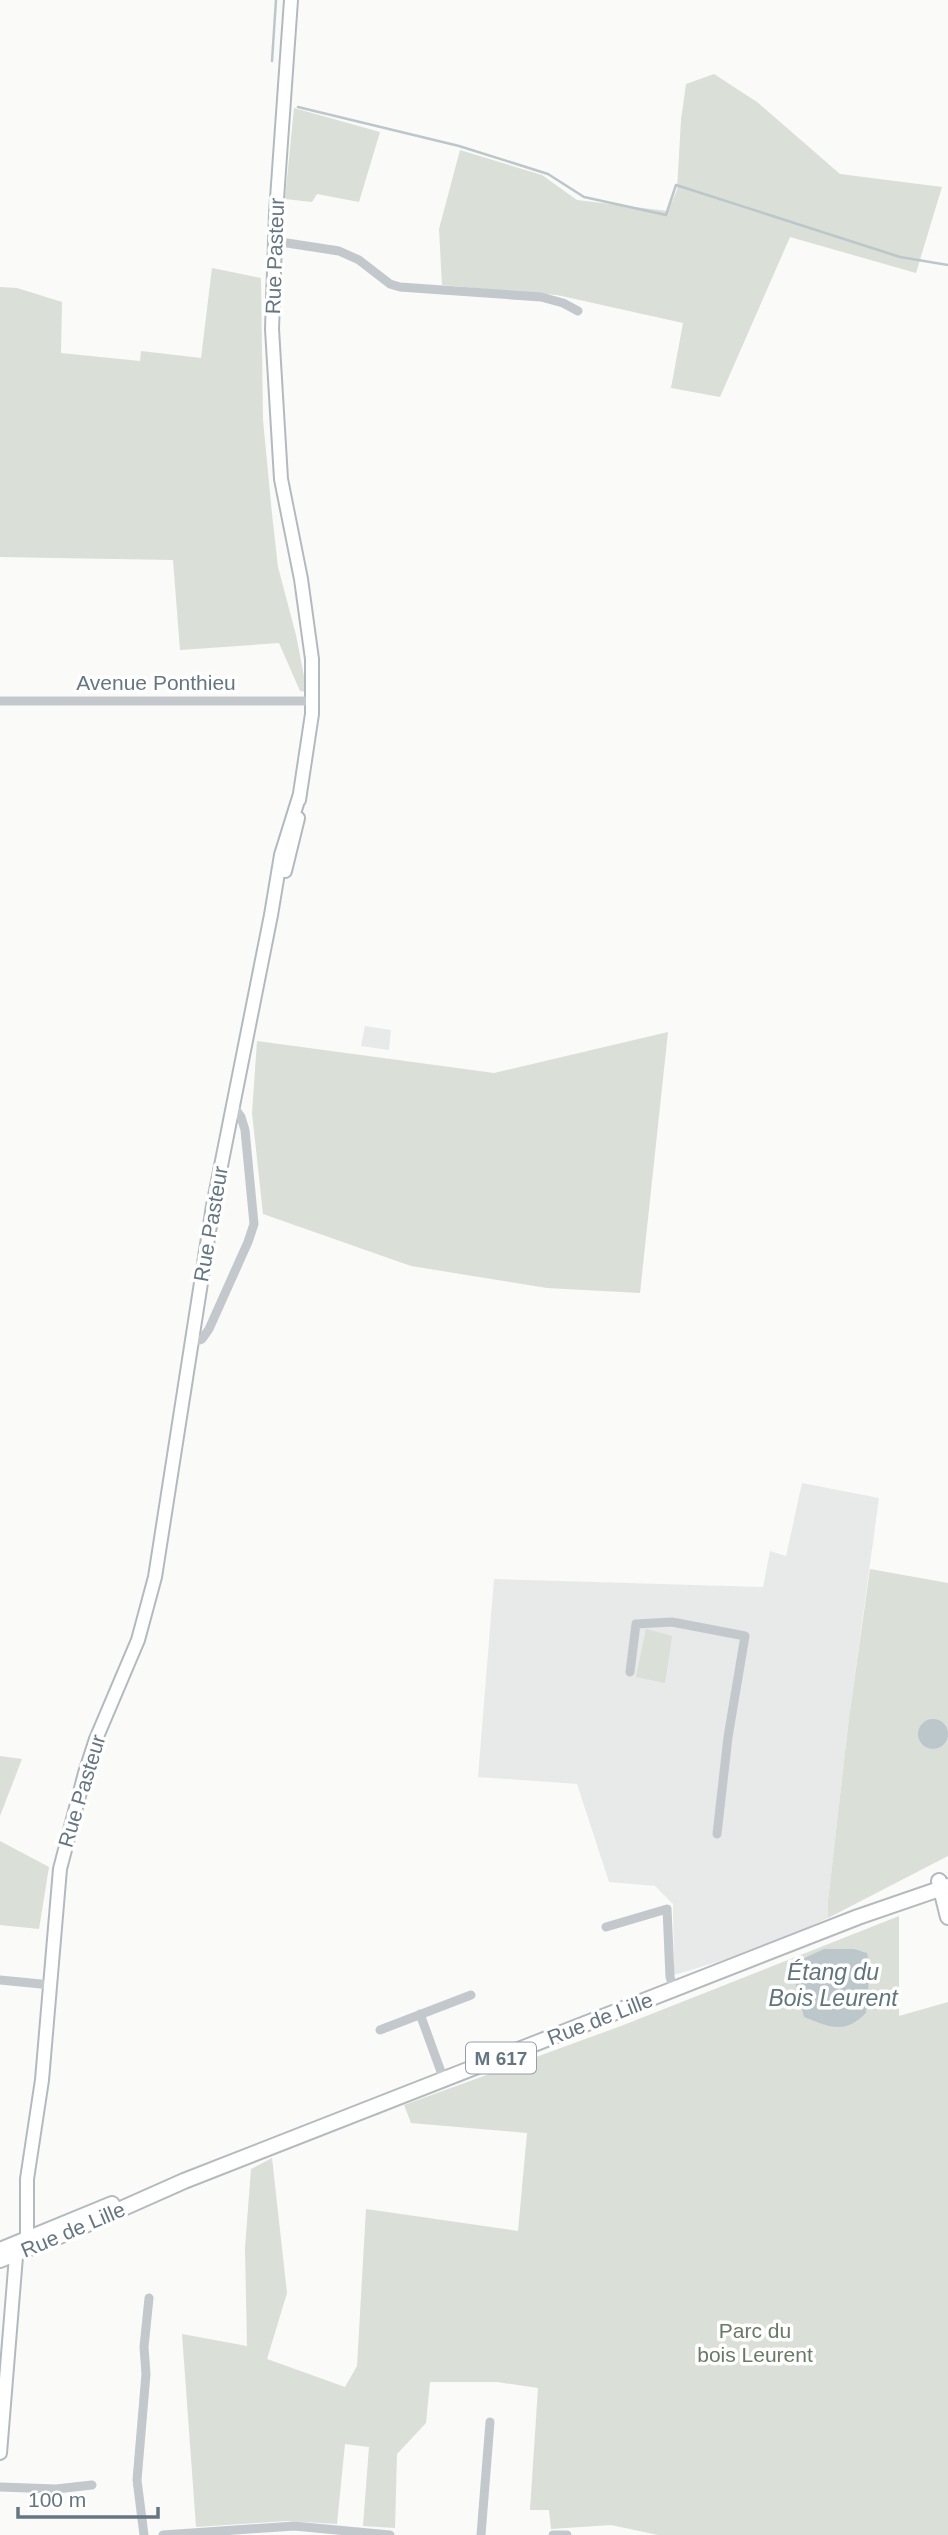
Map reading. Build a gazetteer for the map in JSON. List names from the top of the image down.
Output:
{
  "streets": {
    "main road": ["Rue Pasteur", "Rue de Lille", "M 617"],
    "street": ["Avenue Ponthieu"]
  },
  "crossings": [
    ["Rue Pasteur", "Avenue Ponthieu"],
    ["Rue Pasteur", "Rue de Lille"]
  ],
  "water": ["Étang du Bois Leurent"],
  "parks": ["Parc du bois Leurent"],
  "scale_bar": "100 m"
}
